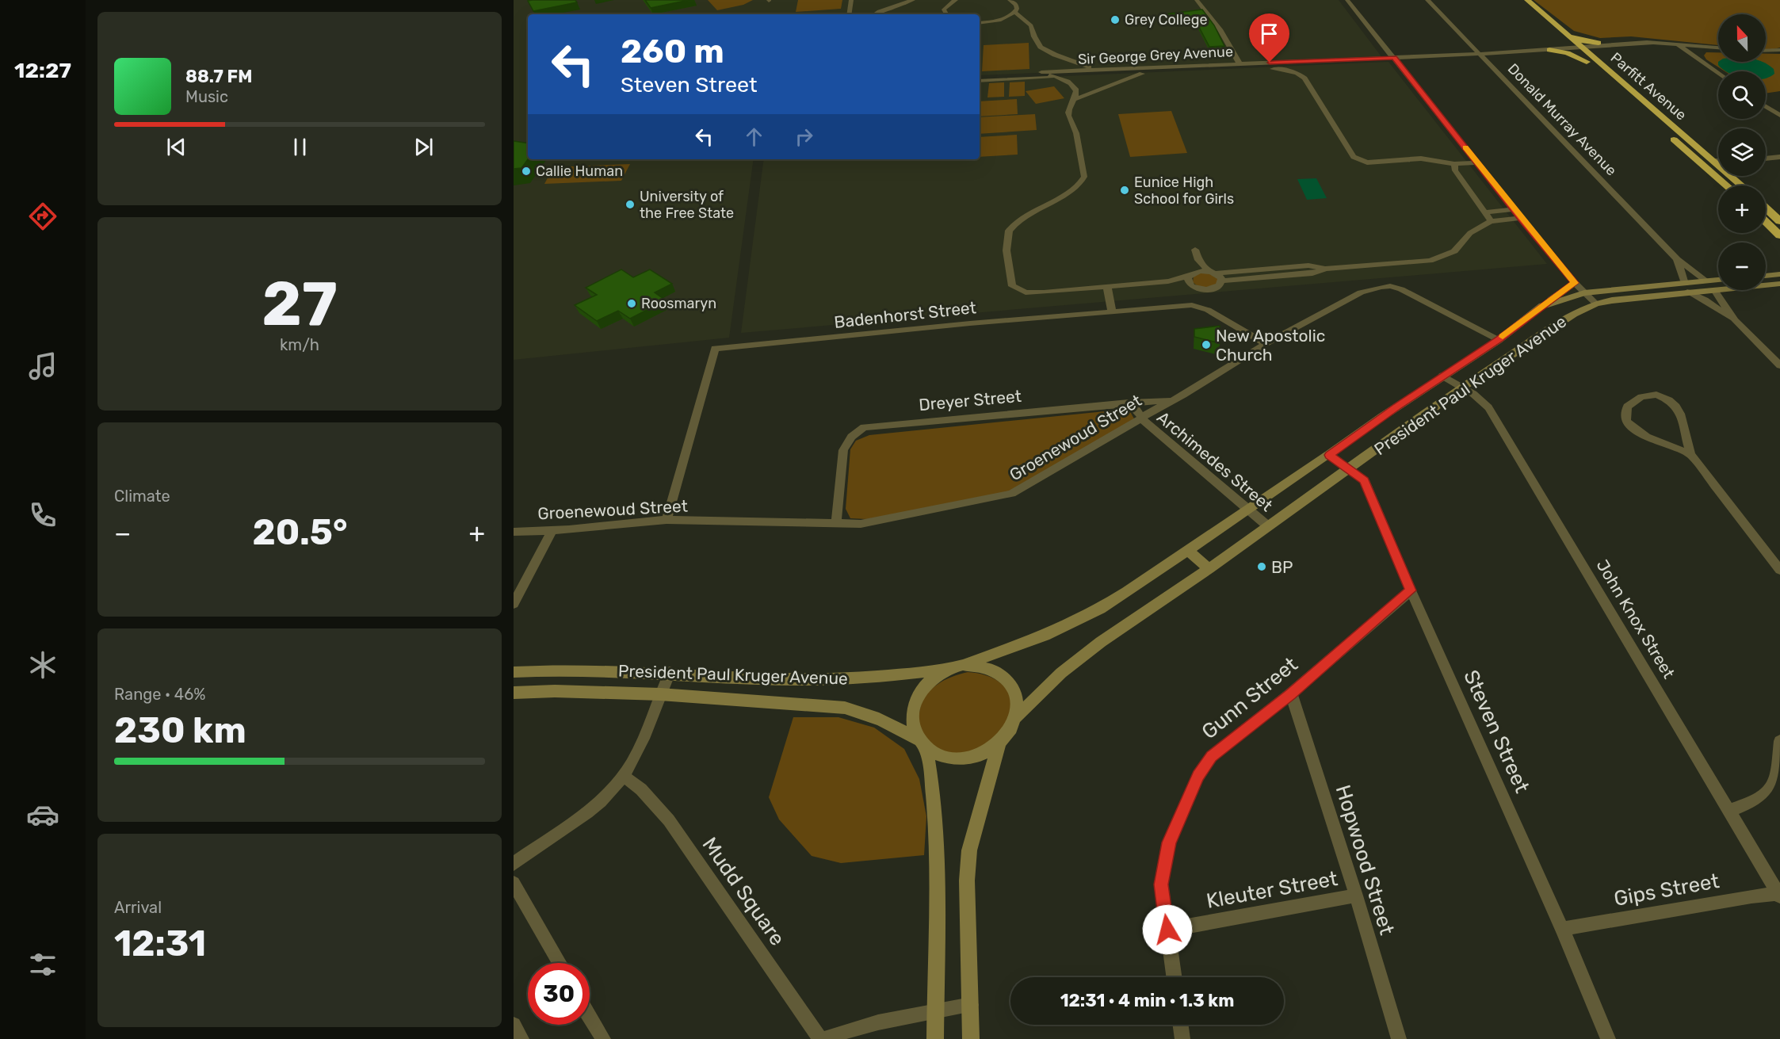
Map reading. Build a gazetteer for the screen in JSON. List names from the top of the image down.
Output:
{
  "streets": {
    "highway": ["Parfitt Avenue"],
    "street": [
      "Sir George Grey Avenue",
      "Donald Murray Avenue",
      "Badenhorst Street",
      "President Paul Kruger Avenue",
      "Dreyer Street",
      "Groenewoud Street",
      "Archimedes Street",
      "John Knox Street",
      "Gunn Street",
      "Steven Street",
      "Hopwood Street",
      "Kleuter Street",
      "Gips Street",
      "Mudd Square"
    ]
  },
  "crossings": [
    ["Sir George Grey Avenue", "Parfitt Avenue"],
    ["Sir George Grey Avenue", "Donald Murray Avenue"],
    ["Donald Murray Avenue", "President Paul Kruger Avenue"],
    ["Badenhorst Street", "Groenewoud Street"],
    ["President Paul Kruger Avenue", "Groenewoud Street"],
    ["President Paul Kruger Avenue", "Archimedes Street"],
    ["President Paul Kruger Avenue", "John Knox Street"],
    ["President Paul Kruger Avenue", "Steven Street"],
    ["Dreyer Street", "Groenewoud Street"],
    ["Dreyer Street", "Archimedes Street"],
    ["Groenewoud Street", "Archimedes Street"],
    ["John Knox Street", "Gips Street"],
    ["Gunn Street", "Steven Street"],
    ["Gunn Street", "Hopwood Street"],
    ["Gunn Street", "Kleuter Street"],
    ["Steven Street", "Gips Street"],
    ["Hopwood Street", "Kleuter Street"]
  ],
  "places": [
    "Grey College",
    "Callie Human",
    "Eunice High School for Girls",
    "University of the Free State",
    "Roosmaryn",
    "New Apostolic Church",
    "BP"
  ],
  "north": "top",
  "page": {
    "tabs": "12:27",
    "map_buttons": ["+", "−"],
    "turn": ["260 m", "Steven Street"],
    "song": ["88.7 FM", "Music"],
    "tile": [
      ["27", "km/h"],
      "Climate",
      ["Range · 46%", "230 km"],
      ["Arrival", "12:31"]
    ],
    "heat": ["−", "20.5°", "+"],
    "limit": "30",
    "trip": "12:31 · 4 min · 1.3 km"
  }
}
